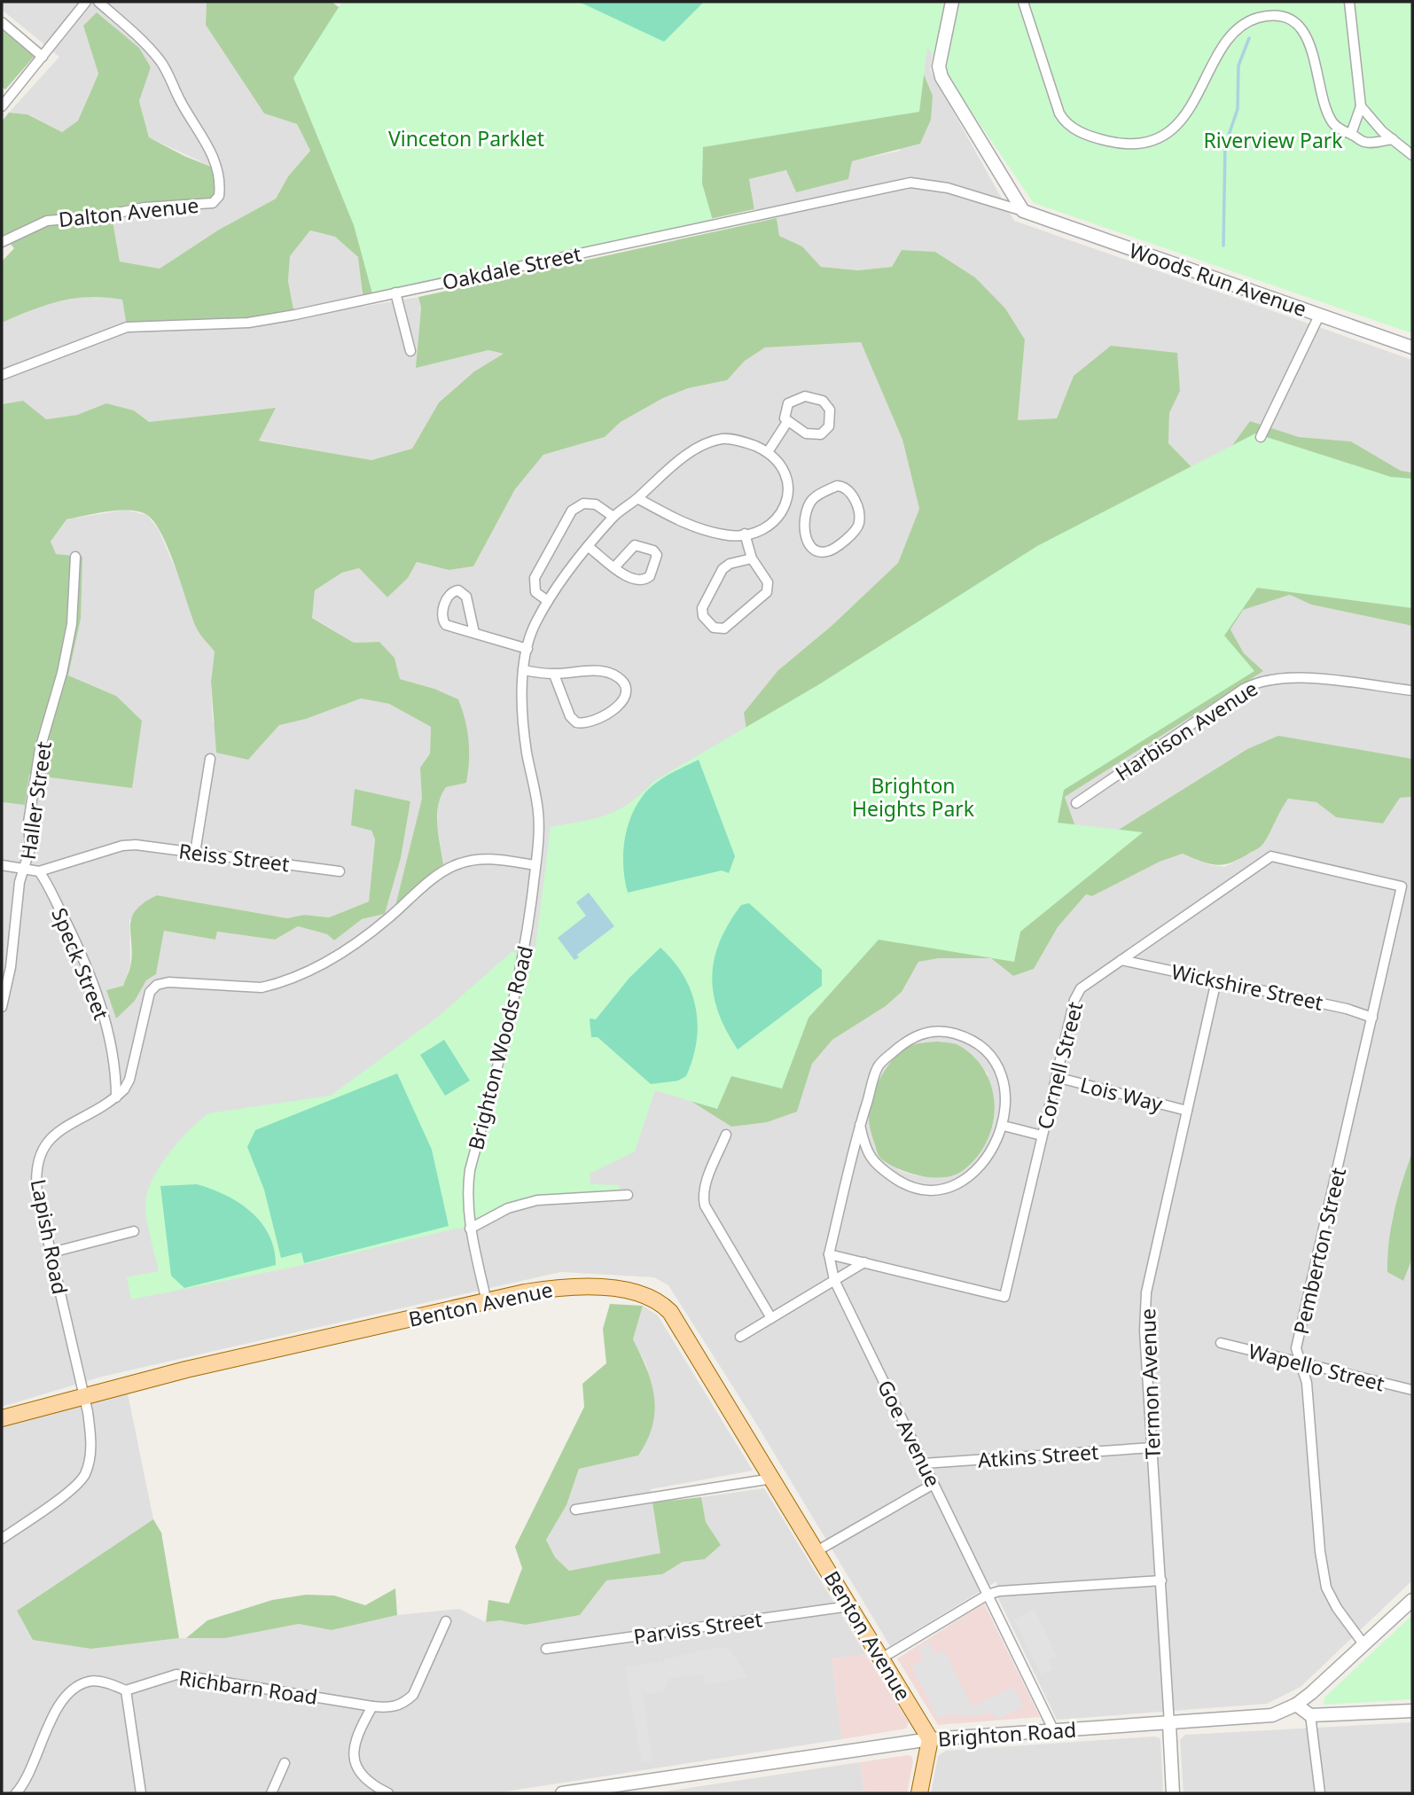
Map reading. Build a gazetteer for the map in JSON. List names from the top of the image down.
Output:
{
  "streets": {
    "main road": ["Benton Avenue"],
    "street": [
      "Dalton Avenue",
      "Oakdale Street",
      "Woods Run Avenue",
      "Harbison Avenue",
      "Haller Street",
      "Reiss Street",
      "Speck Street",
      "Wickshire Street",
      "Brighton Woods Road",
      "Cornell Street",
      "Lois Way",
      "Lapish Road",
      "Pemberton Street",
      "Wapello Street",
      "Termon Avenue",
      "Goe Avenue",
      "Atkins Street",
      "Parviss Street",
      "Richbarn Road",
      "Brighton Road"
    ]
  },
  "crossings": [
    ["Oakdale Street", "Woods Run Avenue"],
    ["Reiss Street", "Speck Street"],
    ["Speck Street", "Lapish Road"],
    ["Wickshire Street", "Cornell Street"],
    ["Wickshire Street", "Pemberton Street"],
    ["Wickshire Street", "Termon Avenue"],
    ["Brighton Woods Road", "Lapish Road"],
    ["Brighton Woods Road", "Benton Avenue"],
    ["Cornell Street", "Lois Way"],
    ["Cornell Street", "Pemberton Street"],
    ["Lois Way", "Termon Avenue"],
    ["Lapish Road", "Benton Avenue"],
    ["Pemberton Street", "Wapello Street"],
    ["Pemberton Street", "Brighton Road"],
    ["Benton Avenue", "Parviss Street"],
    ["Benton Avenue", "Brighton Road"],
    ["Termon Avenue", "Atkins Street"],
    ["Termon Avenue", "Brighton Road"],
    ["Goe Avenue", "Atkins Street"],
    ["Goe Avenue", "Brighton Road"]
  ],
  "parks": ["Vinceton Parklet", "Riverview Park", "Brighton Heights Park"]
}
